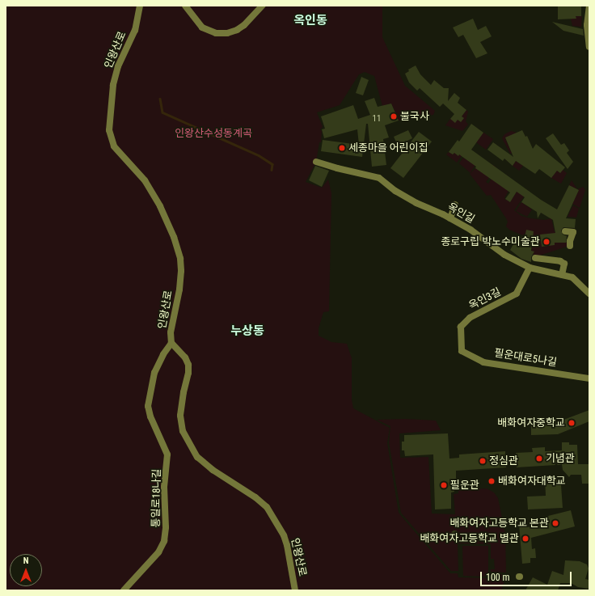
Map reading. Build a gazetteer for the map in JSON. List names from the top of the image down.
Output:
{
  "streets": {
    "street": [
      "인왕산로",
      "옥인길",
      "옥인3길",
      "필운대로5나길",
      "통일로18나길"
    ]
  },
  "crossings": [
    ["인왕산로", "통일로18나길"],
    ["옥인길", "옥인3길"],
    ["옥인3길", "필운대로5나길"]
  ],
  "districts": ["옥인동", "누상동"],
  "parks": ["인왕산수성동계곡"],
  "places": [
    "불국사",
    "세종마을 어린이집",
    "종로구립 박노수미술관",
    "배화여자중학교",
    "기념관",
    "정심관",
    "배화여자대학교",
    "필운관",
    "배화여자고등학교 본관",
    "배화여자고등학교 별관"
  ],
  "house_numbers": ["11"],
  "scale_bar": "100 m",
  "north": "top"
}
